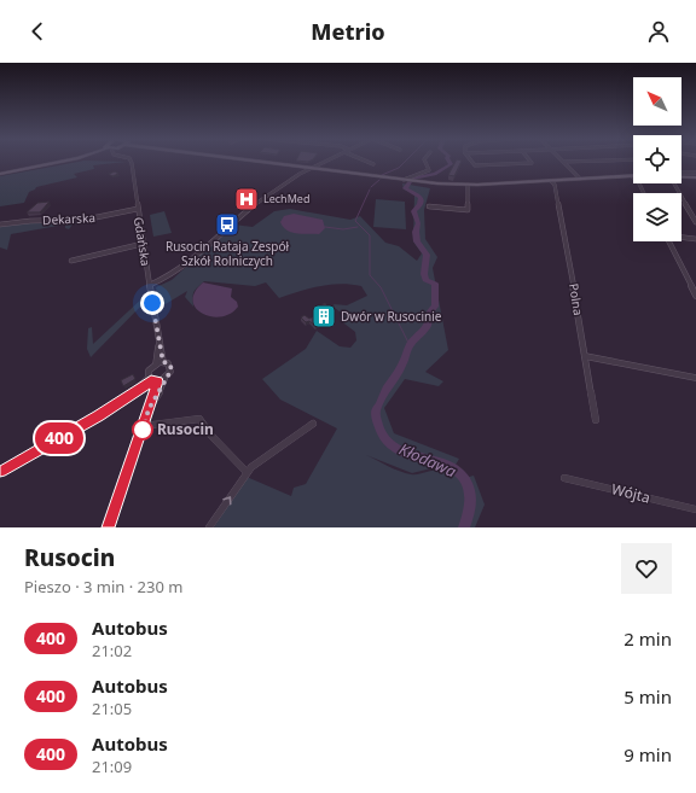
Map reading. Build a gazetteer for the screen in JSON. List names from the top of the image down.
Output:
{
  "streets": {
    "street": [
      "Dekarska",
      "Gdańska",
      "Polna",
      "Wójta"
    ]
  },
  "crossings": [
    ["Dekarska", "Gdańska"]
  ],
  "water": ["Kłodawa"],
  "places": {
    "hospital": ["LechMed"],
    "bus stop": ["Rusocin Rataja Zespół Szkół Rolniczych"],
    "building": ["Dwór w Rusocinie"],
    "other": ["Rusocin"]
  },
  "lines": ["bus line 400"],
  "north": "top left",
  "page": {
    "header": "Metrio",
    "on_map": "400",
    "heading": ["Rusocin", "Pieszo · 3 min · 230 m"],
    "list": [
      {
        "mark": "400",
        "name": "Autobus",
        "note": "21:02",
        "value": "2 min"
      },
      {
        "mark": "400",
        "name": "Autobus",
        "note": "21:05",
        "value": "5 min"
      },
      {
        "mark": "400",
        "name": "Autobus",
        "note": "21:09",
        "value": "9 min"
      }
    ]
  }
}
